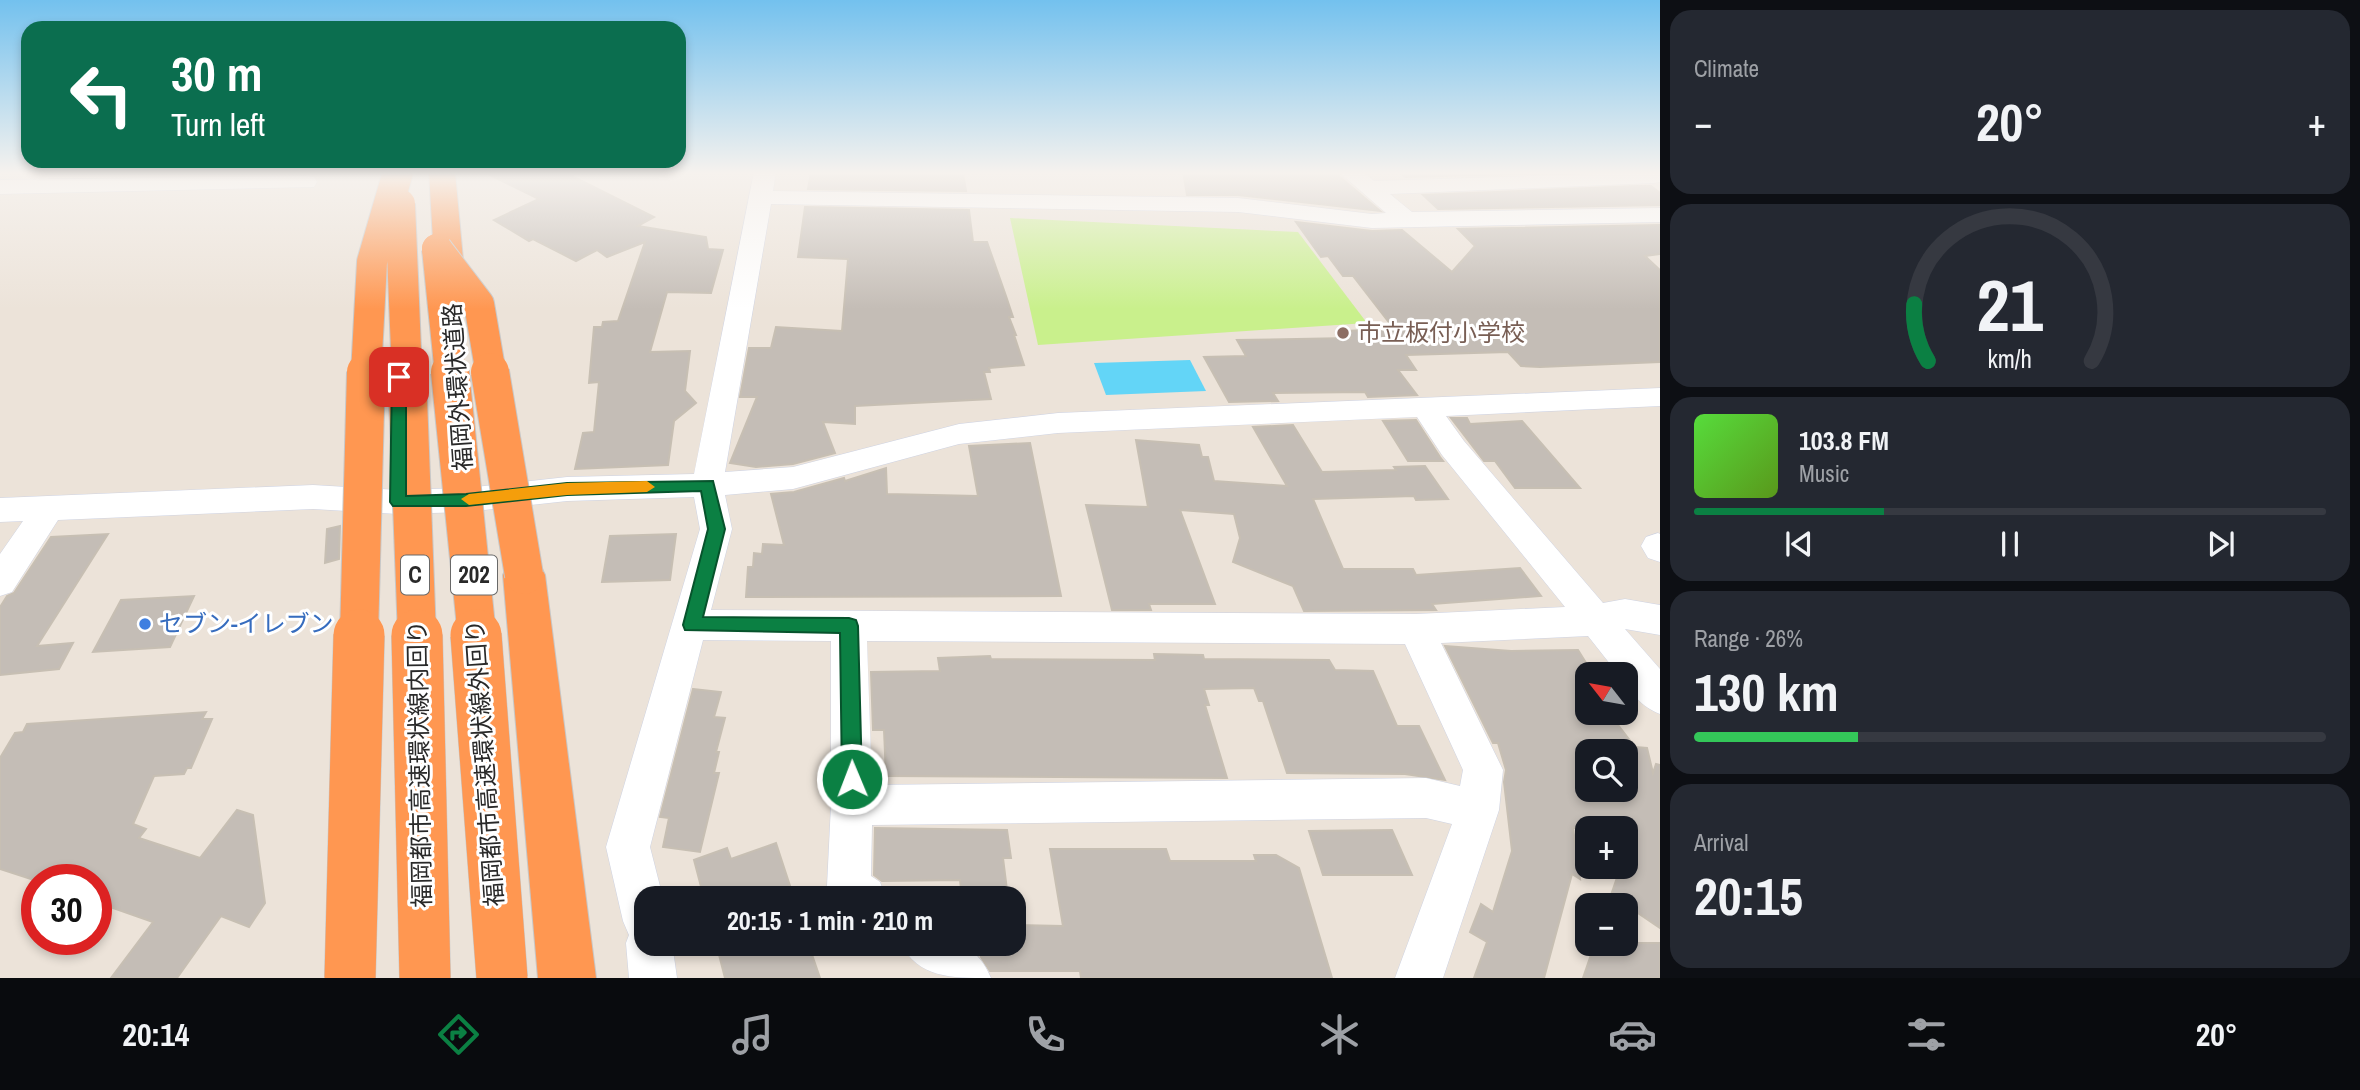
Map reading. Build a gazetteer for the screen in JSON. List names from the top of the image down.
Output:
{
  "streets": {
    "highway": [
      "福岡外環状道路",
      "C",
      "202",
      "福岡都市高速環状線外回り",
      "福岡都市高速環状線内回り"
    ]
  },
  "places": ["市立板付小学校", "セブン-イレブン"],
  "north": "top left",
  "page": {
    "tile": [
      "Climate",
      ["Range · 26%", "130 km"],
      ["Arrival", "20:15"]
    ],
    "turn": ["30 m", "Turn left"],
    "heat": ["−", "20°", "+"],
    "song": ["103.8 FM", "Music"],
    "map_buttons": ["+", "−"],
    "limit": "30",
    "trip": "20:15 · 1 min · 210 m",
    "tabs": ["20:14", "20°"],
    "gauge": ["21", "km/h"]
  }
}
